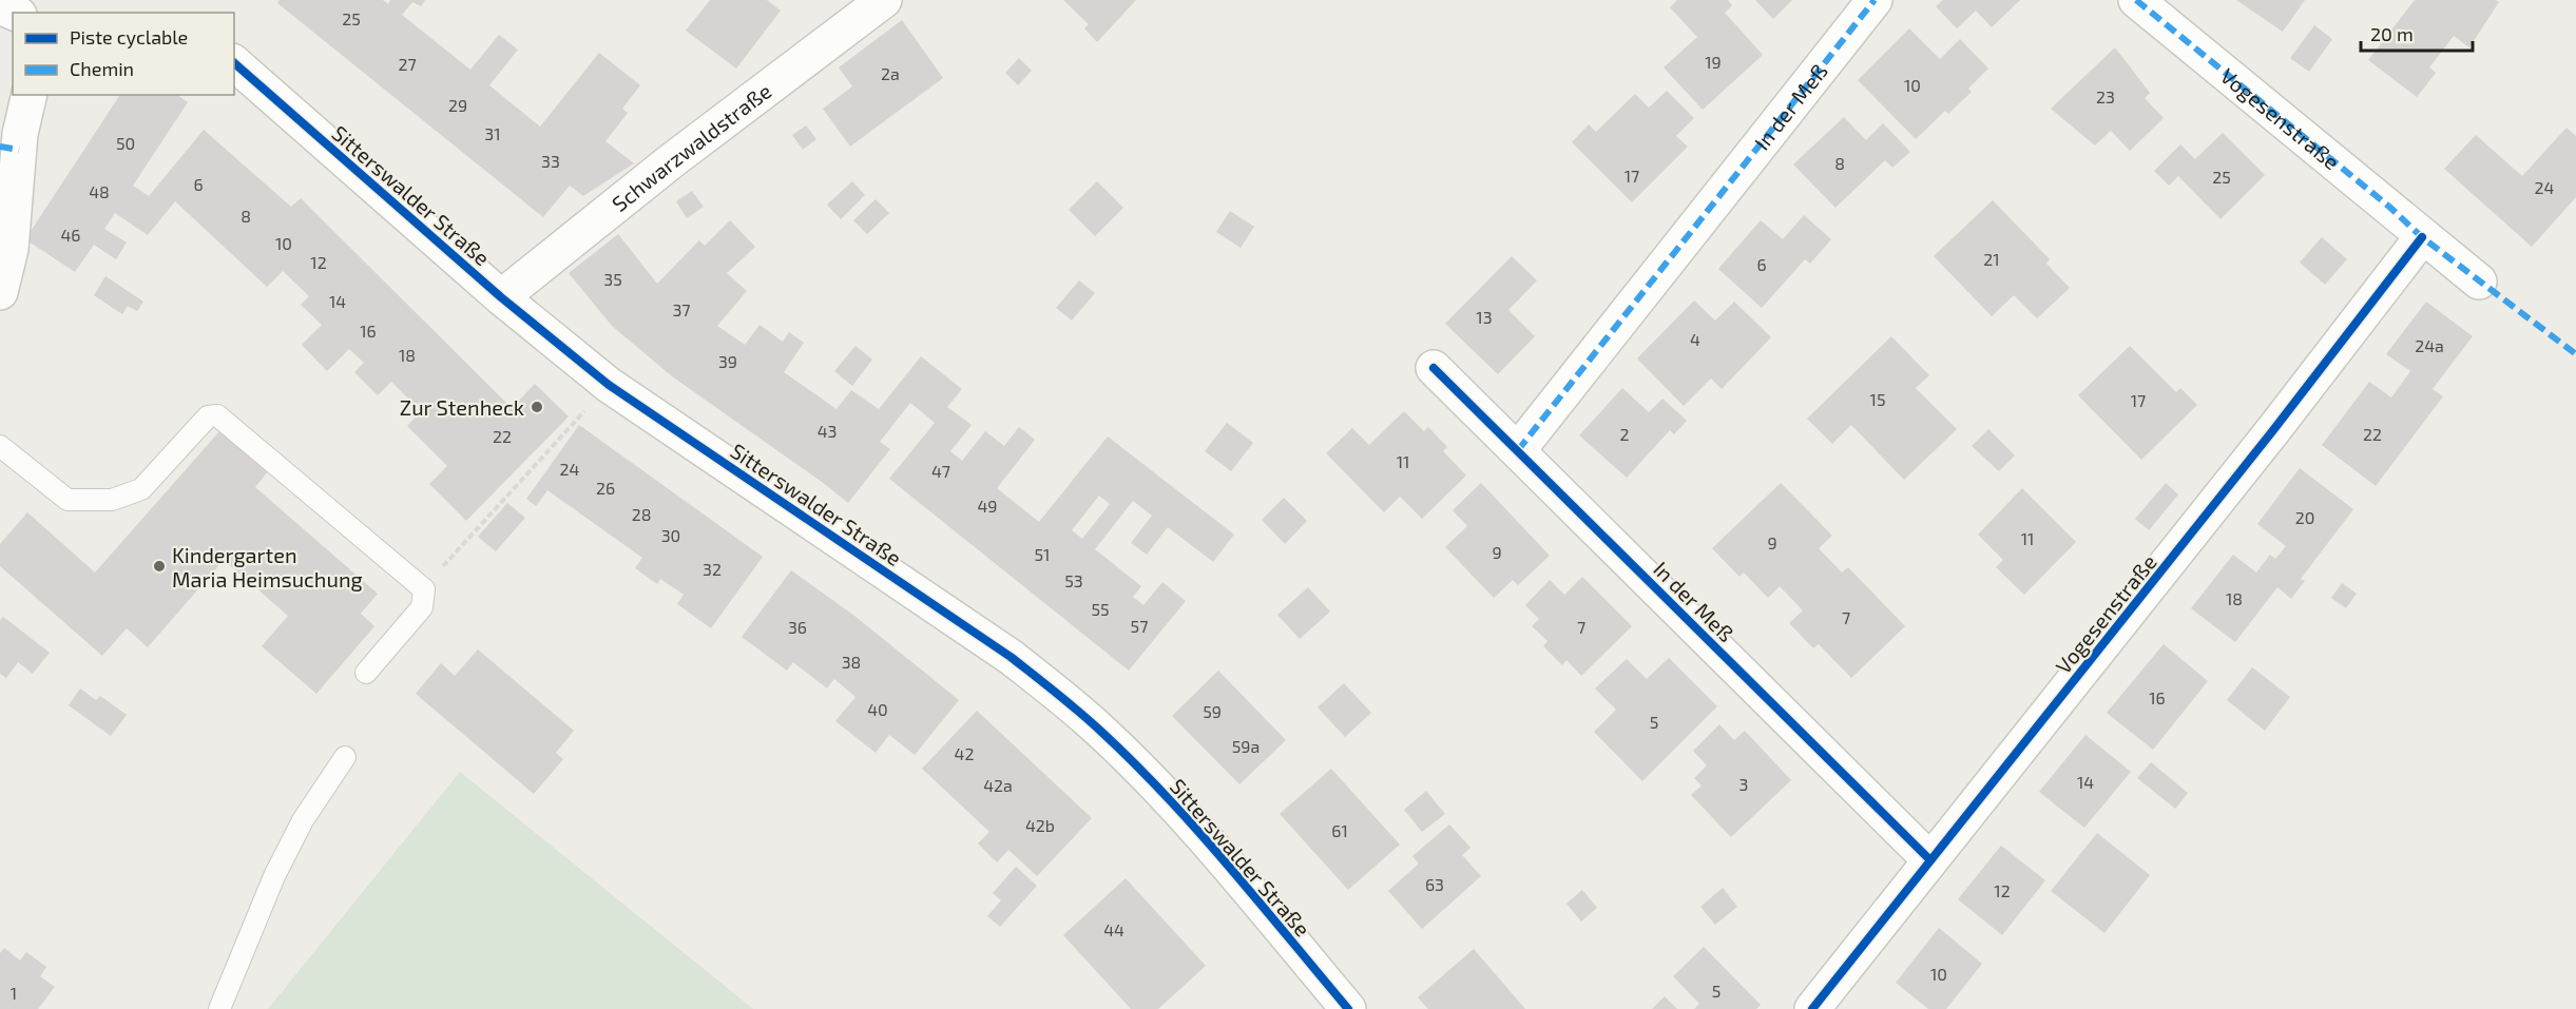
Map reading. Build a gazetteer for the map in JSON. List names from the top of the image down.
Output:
{
  "streets": {
    "street": [
      "In der Meß",
      "Vogesenstraße",
      "Schwarzwaldstraße",
      "Sitterswalder Straße"
    ]
  },
  "crossings": [
    ["In der Meß", "Vogesenstraße"],
    ["Schwarzwaldstraße", "Sitterswalder Straße"]
  ],
  "places": ["Zur Stenheck", "Kindergarten Maria Heimsuchung"],
  "house_numbers": [
    "25",
    "19",
    "27",
    "2a",
    "10",
    "23",
    "29",
    "31",
    "50",
    "33",
    "8",
    "17",
    "25",
    "6",
    "24",
    "48",
    "8",
    "46",
    "10",
    "21",
    "12",
    "6",
    "35",
    "14",
    "37",
    "13",
    "16",
    "4",
    "24a",
    "18",
    "39",
    "15",
    "17",
    "43",
    "2",
    "22",
    "22",
    "11",
    "24",
    "47",
    "26",
    "49",
    "28",
    "20",
    "30",
    "11",
    "9",
    "9",
    "51",
    "32",
    "53",
    "18",
    "55",
    "7",
    "57",
    "36",
    "7",
    "38",
    "16",
    "40",
    "59",
    "5",
    "59a",
    "42",
    "14",
    "3",
    "42a",
    "42b",
    "61",
    "63",
    "12",
    "44",
    "10",
    "5",
    "1"
  ],
  "legend": ["Piste cyclable", "Chemin"],
  "scale_bar": "20 m"
}
